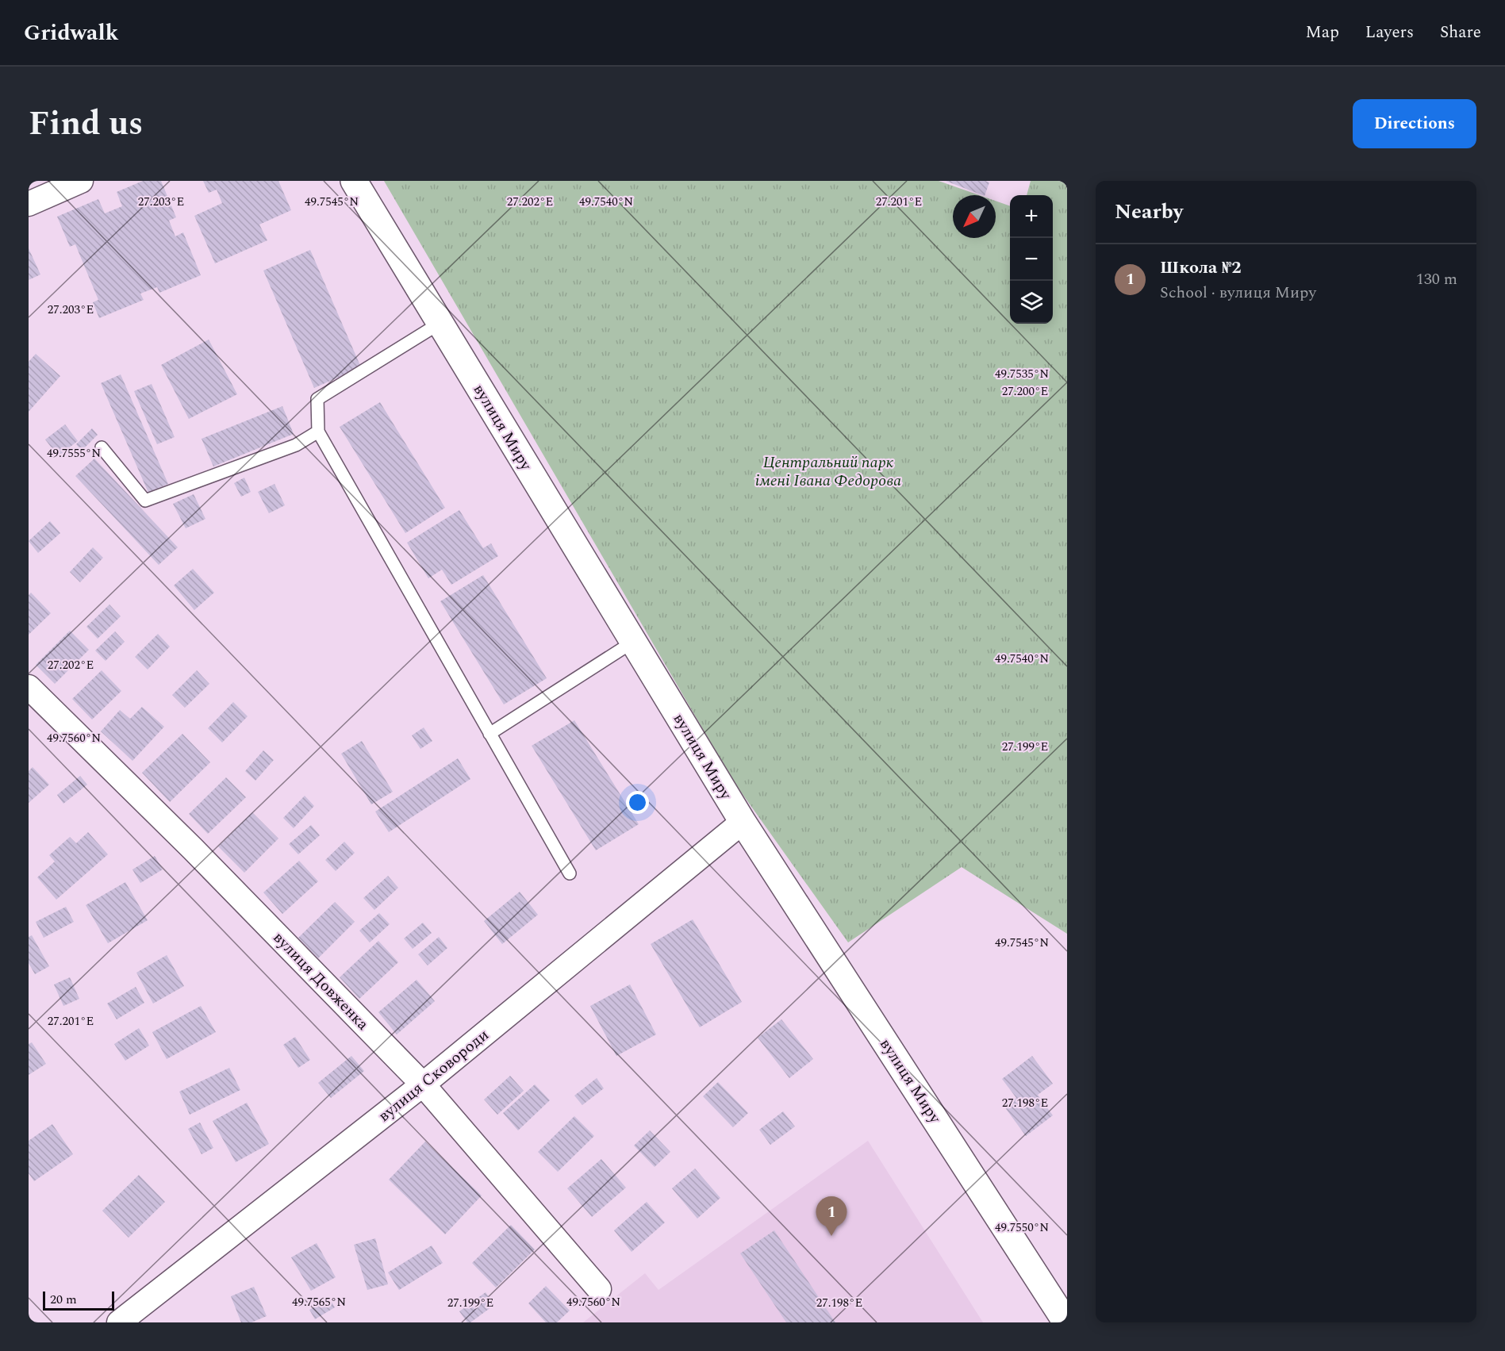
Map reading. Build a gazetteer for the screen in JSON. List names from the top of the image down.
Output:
{
  "streets": {
    "main road": ["вулиця Миру"],
    "street": ["вулиця Довженка", "вулиця Сковороди"]
  },
  "crossings": [
    ["вулиця Миру", "вулиця Сковороди"],
    ["вулиця Довженка", "вулиця Сковороди"]
  ],
  "parks": ["Центральний парк імені Івана Федорова"],
  "scale_bar": "20 m",
  "north": "bottom left",
  "page": {
    "header": "Gridwalk",
    "nav": ["Map", "Layers", "Share"],
    "title": "Find us",
    "buttons": "Directions",
    "heading": "Nearby",
    "map_buttons": ["+", "−"],
    "list": [
      {
        "mark": "1",
        "name": "Школа №2",
        "note": "School · вулиця Миру",
        "value": "130 m"
      }
    ],
    "pins": "1",
    "scale": "20 m"
  },
  "coordinates": [
    "27.203°E",
    "27.202°E",
    "27.201°E",
    "49.7545°N",
    "49.7540°N",
    "49.7535°N",
    "27.200°E",
    "49.7555°N",
    "49.7560°N",
    "27.199°E",
    "27.198°E",
    "49.7550°N",
    "49.7565°N"
  ]
}
